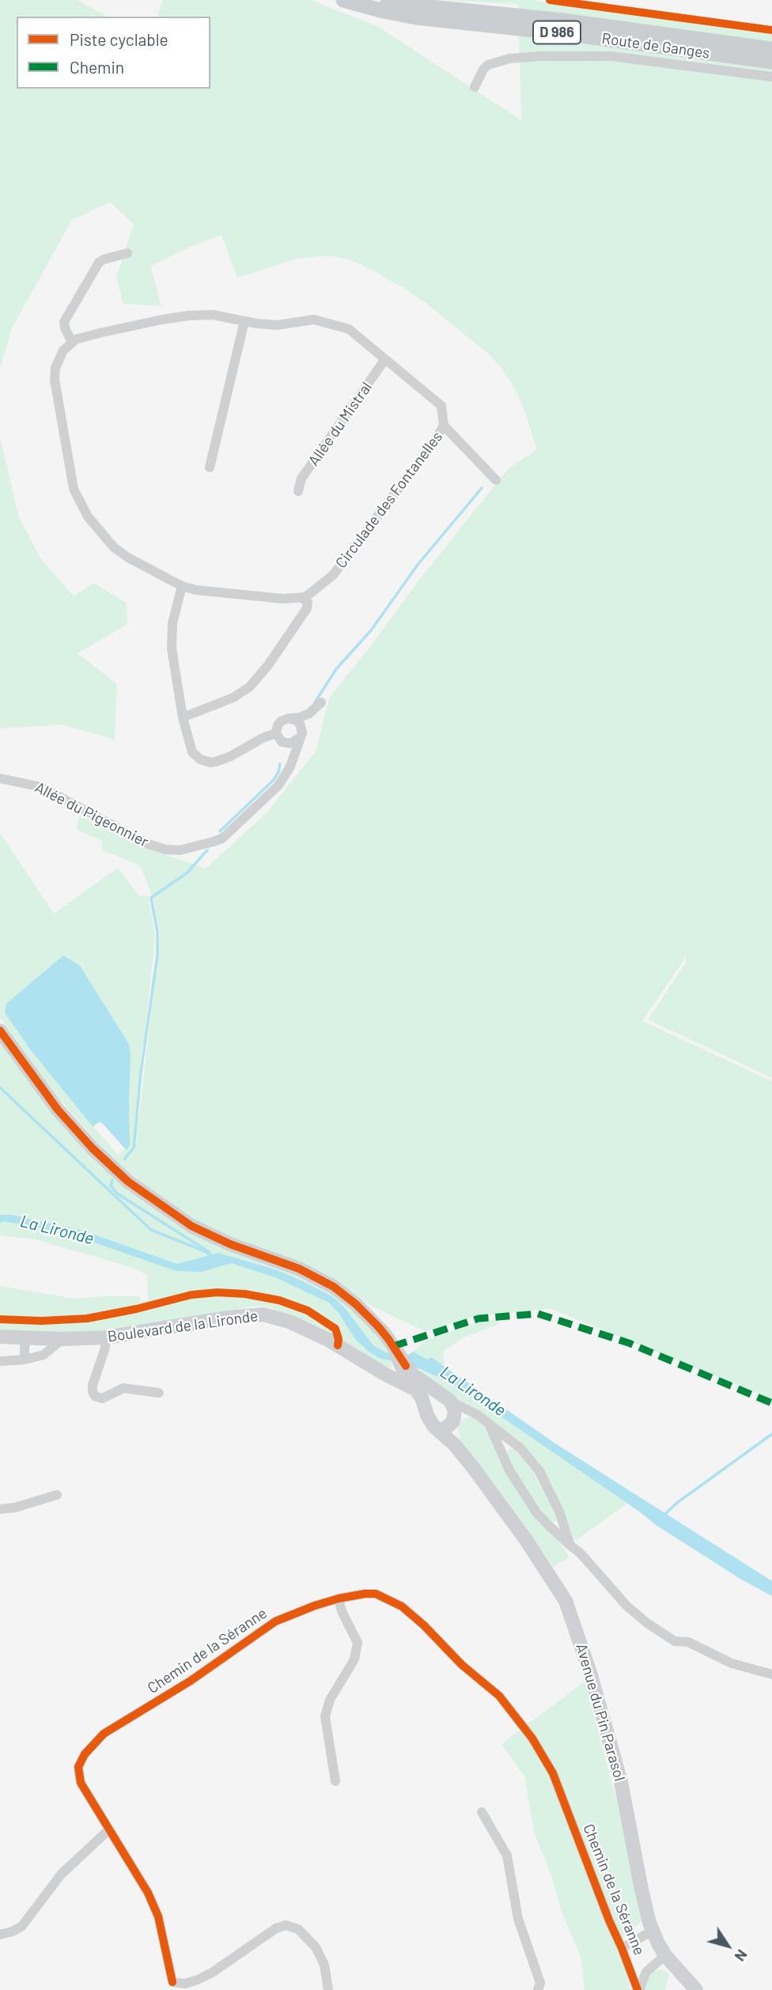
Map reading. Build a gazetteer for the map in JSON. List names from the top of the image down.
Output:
{
  "streets": {
    "main road": ["D 986", "Route de Ganges"],
    "street": [
      "Allée du Mistral",
      "Circulade des Fontanelles",
      "Allée du Pigeonnier",
      "Boulevard de la Lironde",
      "Chemin de la Séranne",
      "Avenue du Pin Parasol"
    ]
  },
  "crossings": [
    ["Allée du Mistral", "Circulade des Fontanelles"],
    ["Boulevard de la Lironde", "Avenue du Pin Parasol"]
  ],
  "water": ["La Lironde"],
  "legend": ["Piste cyclable", "Chemin"],
  "north": "bottom right"
}
